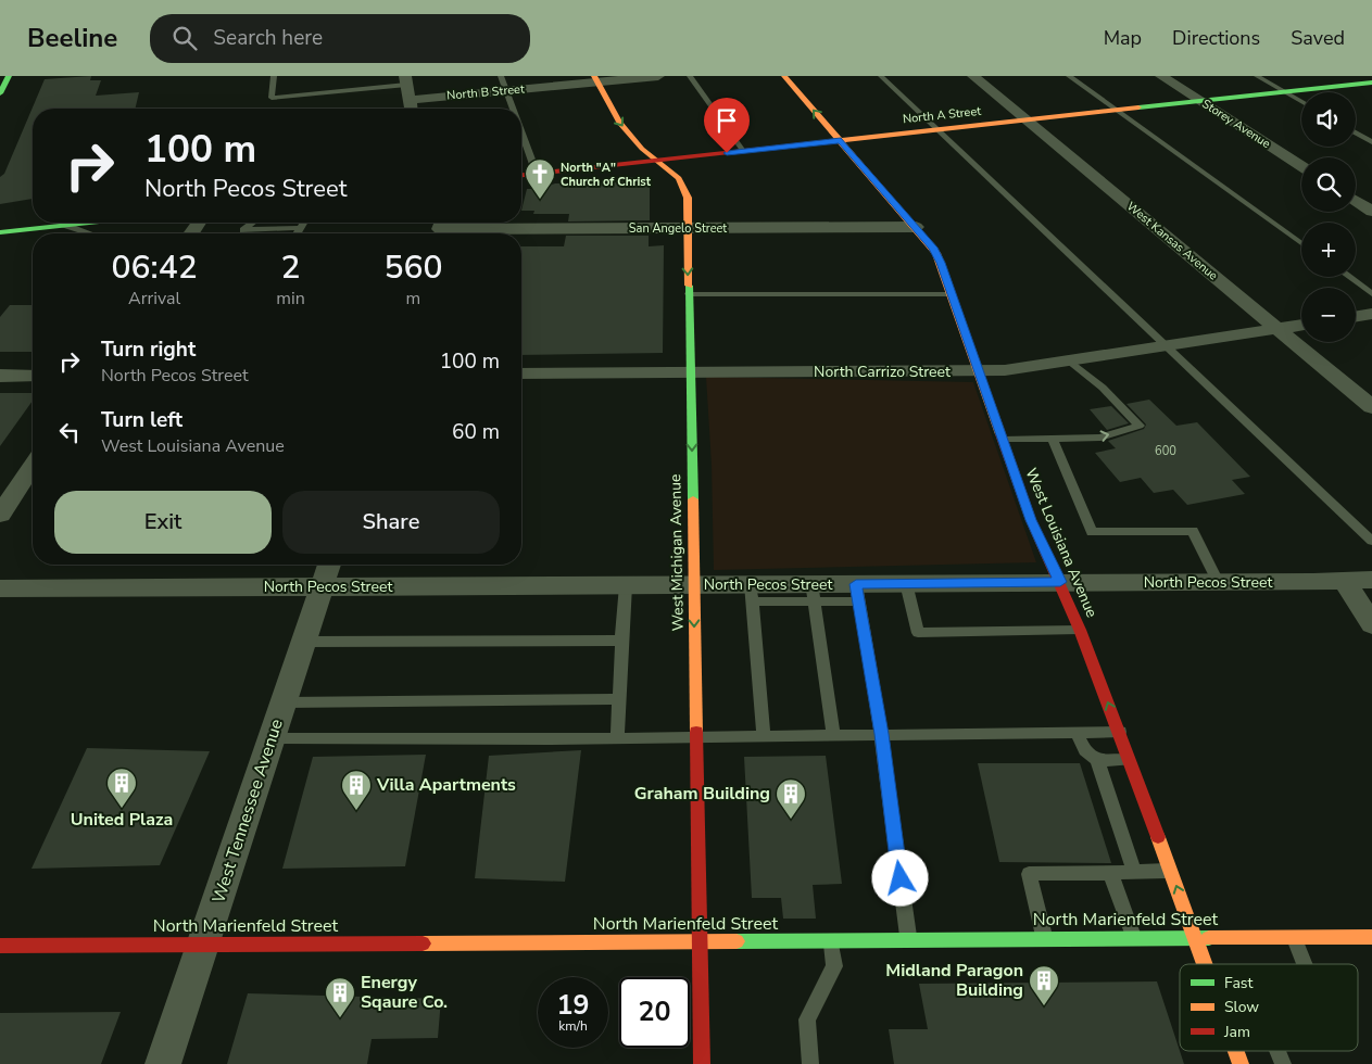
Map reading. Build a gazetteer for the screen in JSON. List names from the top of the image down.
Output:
{
  "streets": {
    "street": [
      "North B Street",
      "North A Street",
      "Storey Avenue",
      "San Angelo Street",
      "West Kansas Avenue",
      "North Carrizo Street",
      "West Louisiana Avenue",
      "West Michigan Avenue",
      "North Pecos Street",
      "West Tennessee Avenue",
      "North Marienfeld Street"
    ]
  },
  "crossings": [
    ["North B Street", "West Michigan Avenue"],
    ["North A Street", "Storey Avenue"],
    ["North A Street", "West Kansas Avenue"],
    ["North A Street", "West Louisiana Avenue"],
    ["North A Street", "West Michigan Avenue"],
    ["San Angelo Street", "West Louisiana Avenue"],
    ["San Angelo Street", "West Michigan Avenue"],
    ["West Kansas Avenue", "North Carrizo Street"],
    ["North Carrizo Street", "West Louisiana Avenue"],
    ["North Carrizo Street", "West Michigan Avenue"],
    ["West Louisiana Avenue", "North Pecos Street"],
    ["West Louisiana Avenue", "North Marienfeld Street"],
    ["West Michigan Avenue", "North Pecos Street"],
    ["West Michigan Avenue", "North Marienfeld Street"],
    ["North Pecos Street", "West Tennessee Avenue"],
    ["West Tennessee Avenue", "North Marienfeld Street"]
  ],
  "one_way": ["West Michigan Avenue"],
  "places": {
    "church": ["North \"A\" Church of Christ"],
    "building": [
      "United Plaza",
      "Villa Apartments",
      "Graham Building",
      "Midland Paragon Building",
      "Energy Sqaure Co."
    ]
  },
  "house_numbers": ["600"],
  "legend": ["Fast", "Slow", "Jam"],
  "page": {
    "header": "Beeline",
    "search": "Search here",
    "nav": ["Map", "Directions", "Saved"],
    "map_buttons": ["+", "−"],
    "turn": ["100 m", "North Pecos Street"],
    "eta": [
      "06:42",
      "Arrival",
      "2",
      "min",
      "560",
      "m"
    ],
    "list": [
      {
        "name": "Turn right",
        "note": "North Pecos Street",
        "value": "100 m"
      },
      {
        "name": "Turn left",
        "note": "West Louisiana Avenue",
        "value": "60 m"
      }
    ],
    "buttons": ["Exit", "Share"],
    "speed": "19 km/h",
    "limit": "20"
  }
}
